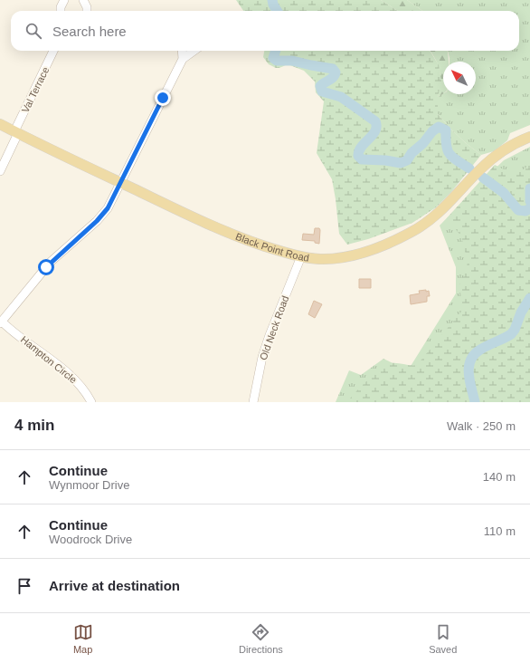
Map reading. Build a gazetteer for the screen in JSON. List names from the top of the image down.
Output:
{
  "streets": {
    "main road": ["Black Point Road"],
    "street": ["Val Terrace", "Old Neck Road", "Hampton Circle"]
  },
  "crossings": [
    ["Val Terrace", "Black Point Road"],
    ["Black Point Road", "Old Neck Road"]
  ],
  "north": "top left",
  "page": {
    "search": "Search here",
    "heading": ["4 min", "Walk · 250 m"],
    "list": [
      ["Continue", "Wynmoor Drive", "140 m"],
      ["Continue", "Woodrock Drive", "110 m"],
      "Arrive at destination"
    ],
    "nav": ["Map", "Directions", "Saved"]
  }
}
